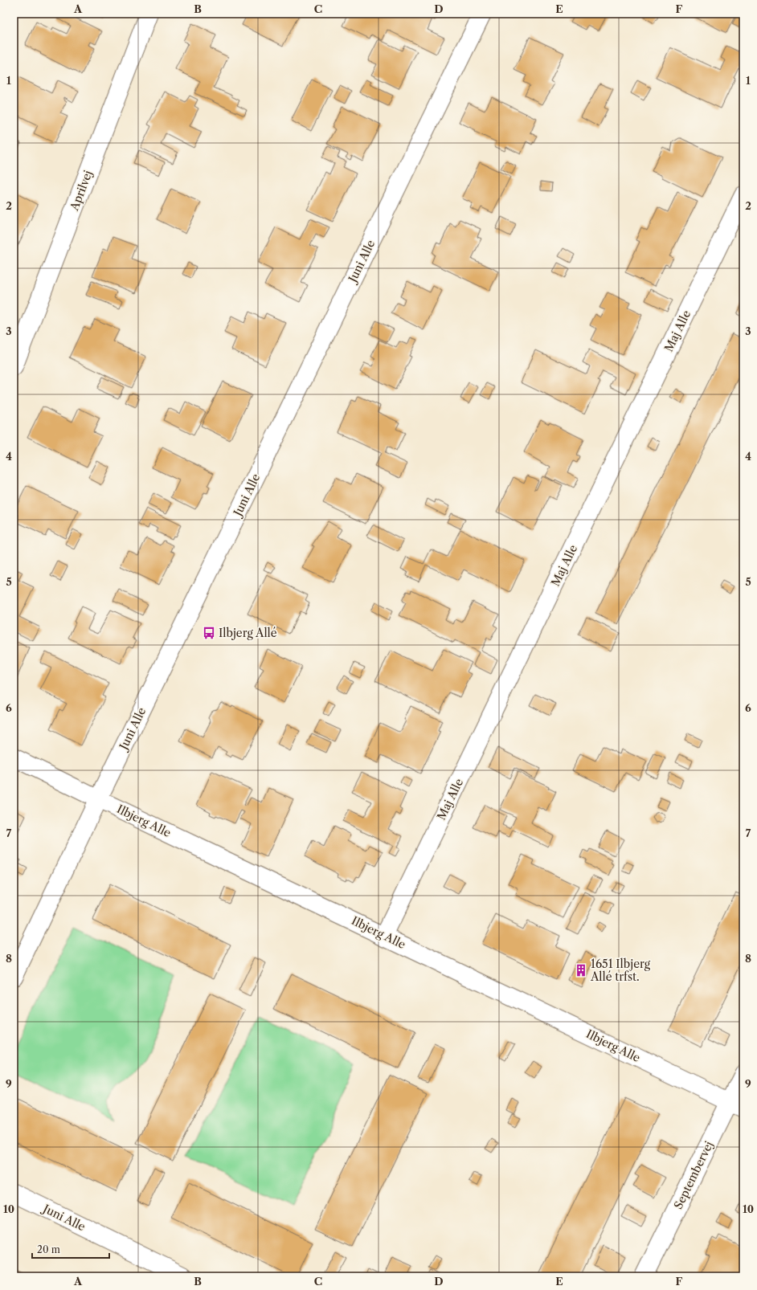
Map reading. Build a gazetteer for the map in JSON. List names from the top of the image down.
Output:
{
  "streets": {
    "street": [
      "Aprilvej",
      "Juni Alle",
      "Maj Alle",
      "Ilbjerg Alle",
      "Septembervej"
    ]
  },
  "crossings": [
    ["Juni Alle", "Ilbjerg Alle"],
    ["Maj Alle", "Ilbjerg Alle"],
    ["Ilbjerg Alle", "Septembervej"]
  ],
  "places": {
    "bus stop": ["Ilbjerg Allé"],
    "building": ["1651 Ilbjerg Allé trfst."]
  },
  "scale_bar": "20 m",
  "grid": {
    "columns": [
      "A",
      "B",
      "C",
      "D",
      "E",
      "F"
    ],
    "rows": [
      "1",
      "2",
      "3",
      "4",
      "5",
      "6",
      "7",
      "8",
      "9",
      "10"
    ]
  }
}
